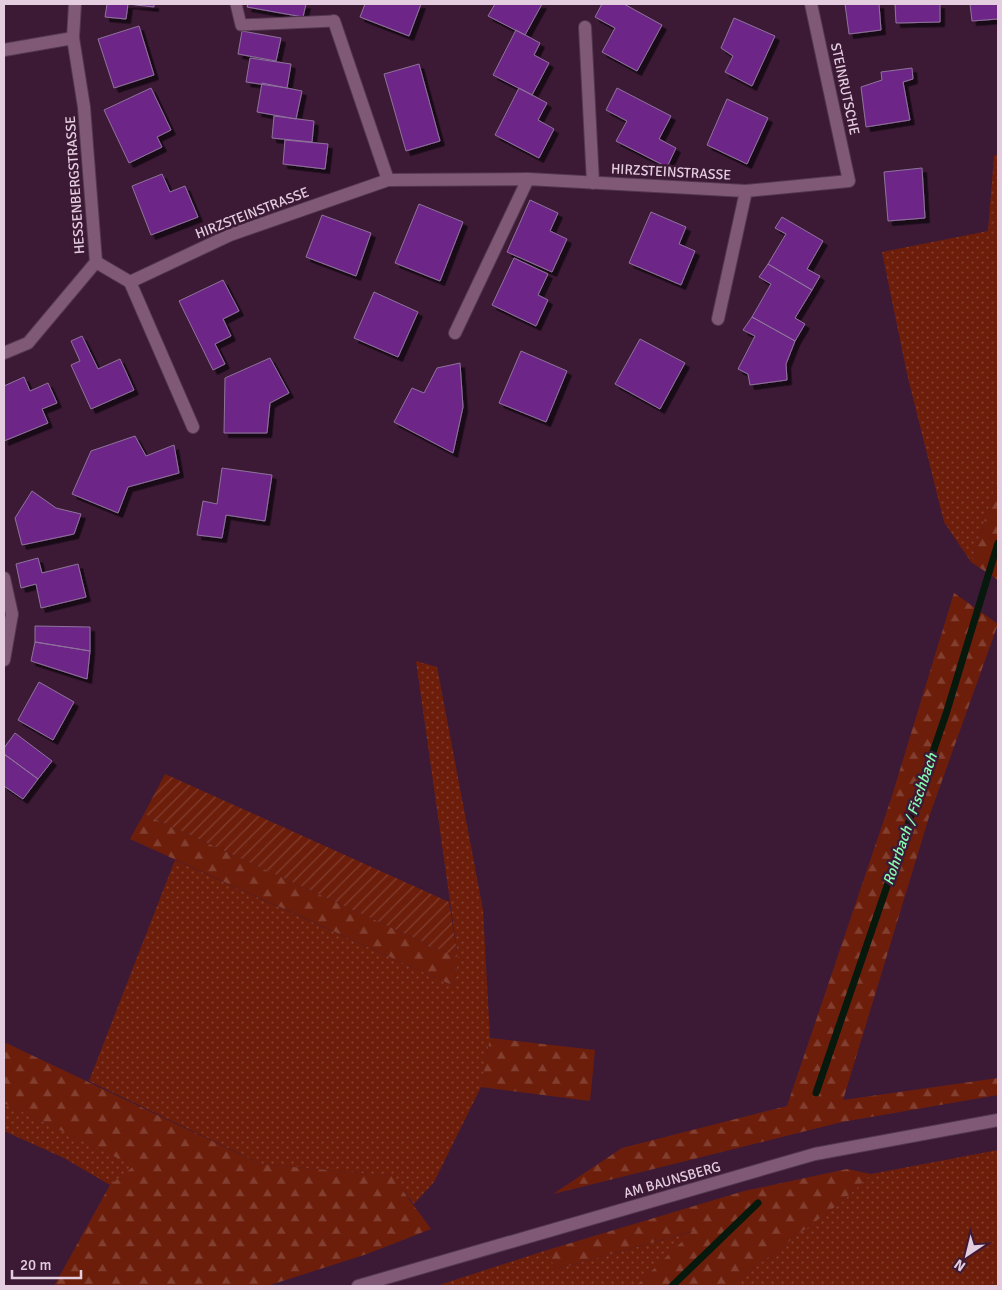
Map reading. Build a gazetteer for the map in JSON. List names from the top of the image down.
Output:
{
  "streets": {
    "street": [
      "STEINRUTSCHE",
      "HIRZSTEINSTRASSE",
      "HESSENBERGSTRASSE",
      "AM BAUNSBERG"
    ]
  },
  "crossings": [
    ["STEINRUTSCHE", "HIRZSTEINSTRASSE"]
  ],
  "water": ["Rohrbach / Fischbach"],
  "scale_bar": "20 m",
  "north": "bottom left"
}
